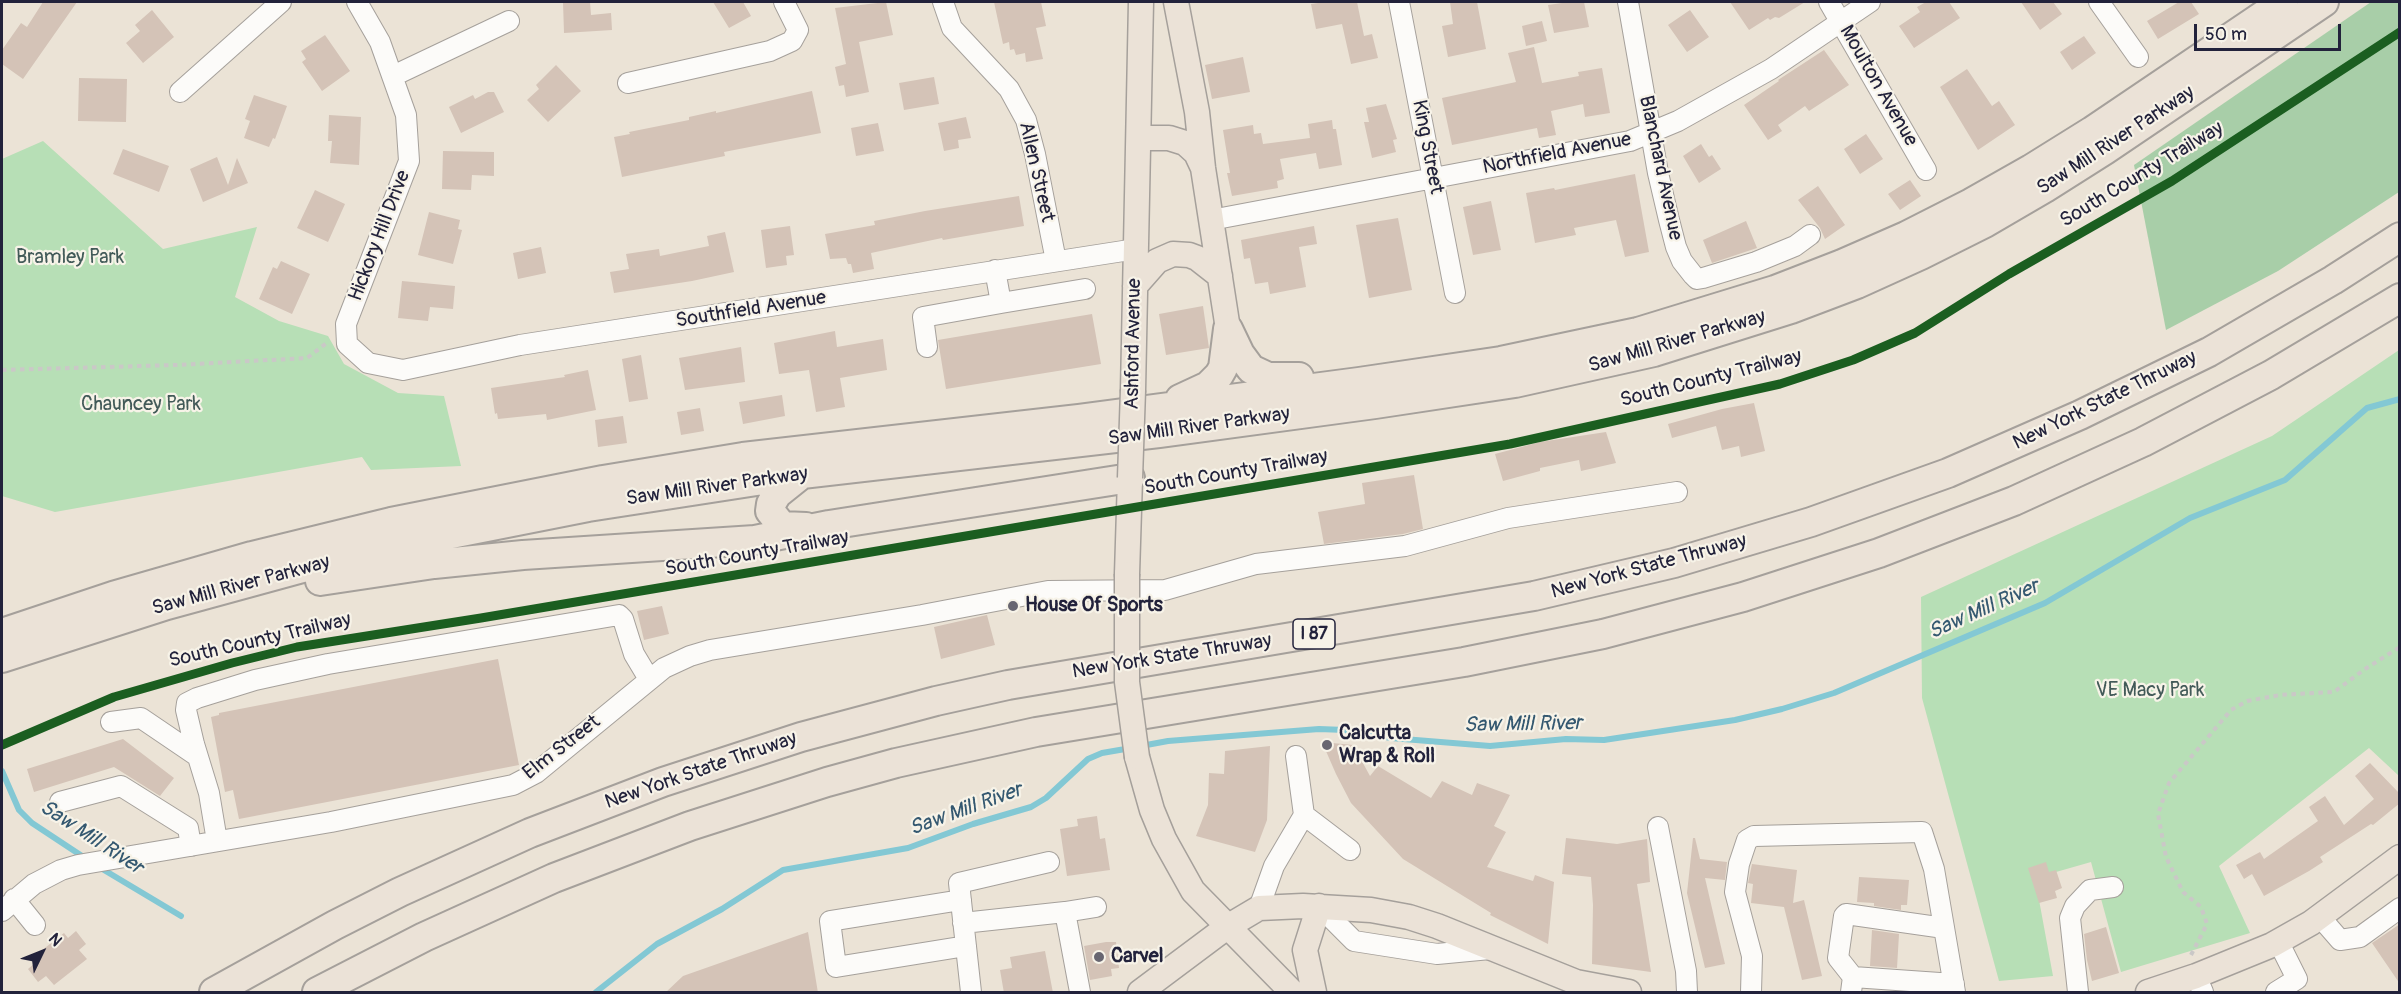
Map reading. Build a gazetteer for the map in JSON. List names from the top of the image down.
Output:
{
  "streets": {
    "highway": ["Saw Mill River Parkway", "New York State Thruway", "I 87"],
    "main road": ["Ashford Avenue"],
    "street": [
      "Moulton Avenue",
      "King Street",
      "Northfield Avenue",
      "Blanchard Avenue",
      "Allen Street",
      "Hickory Hill Drive",
      "Southfield Avenue",
      "Elm Street"
    ],
    "cycle path": ["South County Trailway"]
  },
  "crossings": [
    ["Moulton Avenue", "Northfield Avenue"],
    ["Saw Mill River Parkway", "Ashford Avenue"],
    ["King Street", "Northfield Avenue"],
    ["Northfield Avenue", "Blanchard Avenue"],
    ["Allen Street", "Southfield Avenue"],
    ["Hickory Hill Drive", "Southfield Avenue"],
    ["Southfield Avenue", "Ashford Avenue"]
  ],
  "water": ["Saw Mill River"],
  "parks": ["Bramley Park", "Chauncey Park", "VE Macy Park"],
  "places": ["House Of Sports", "Calcutta Wrap & Roll", "Carvel"],
  "scale_bar": "50 m",
  "north": "top right"
}
